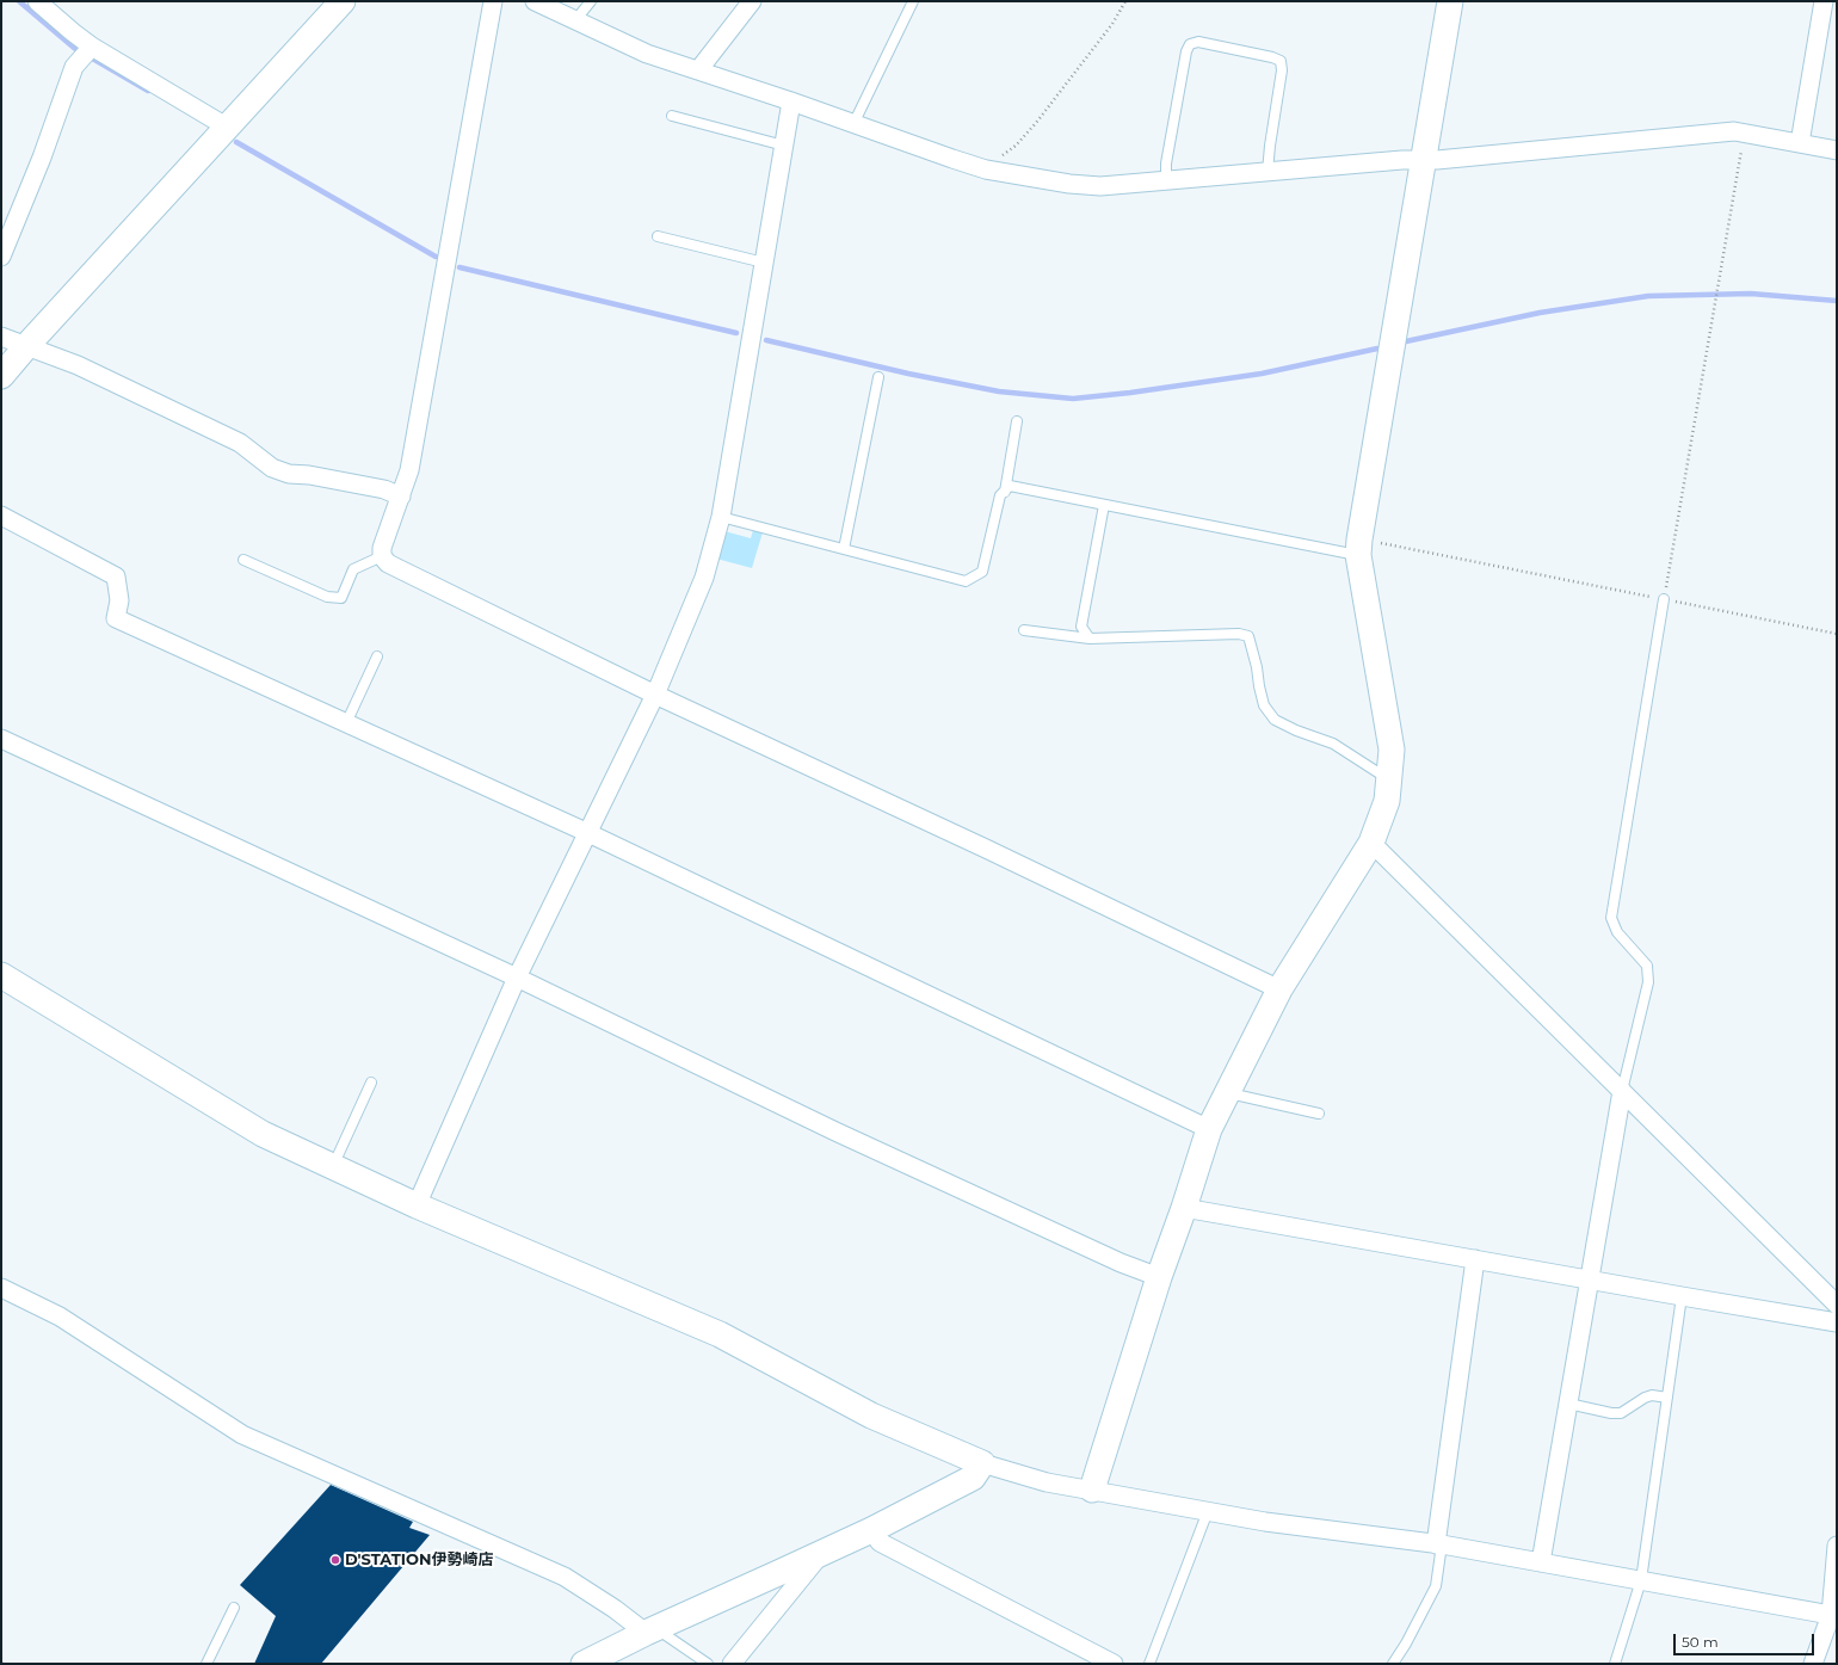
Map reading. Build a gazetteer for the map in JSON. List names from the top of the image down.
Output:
{
  "places": ["D'STATION伊勢崎店"],
  "scale_bar": "50 m"
}
